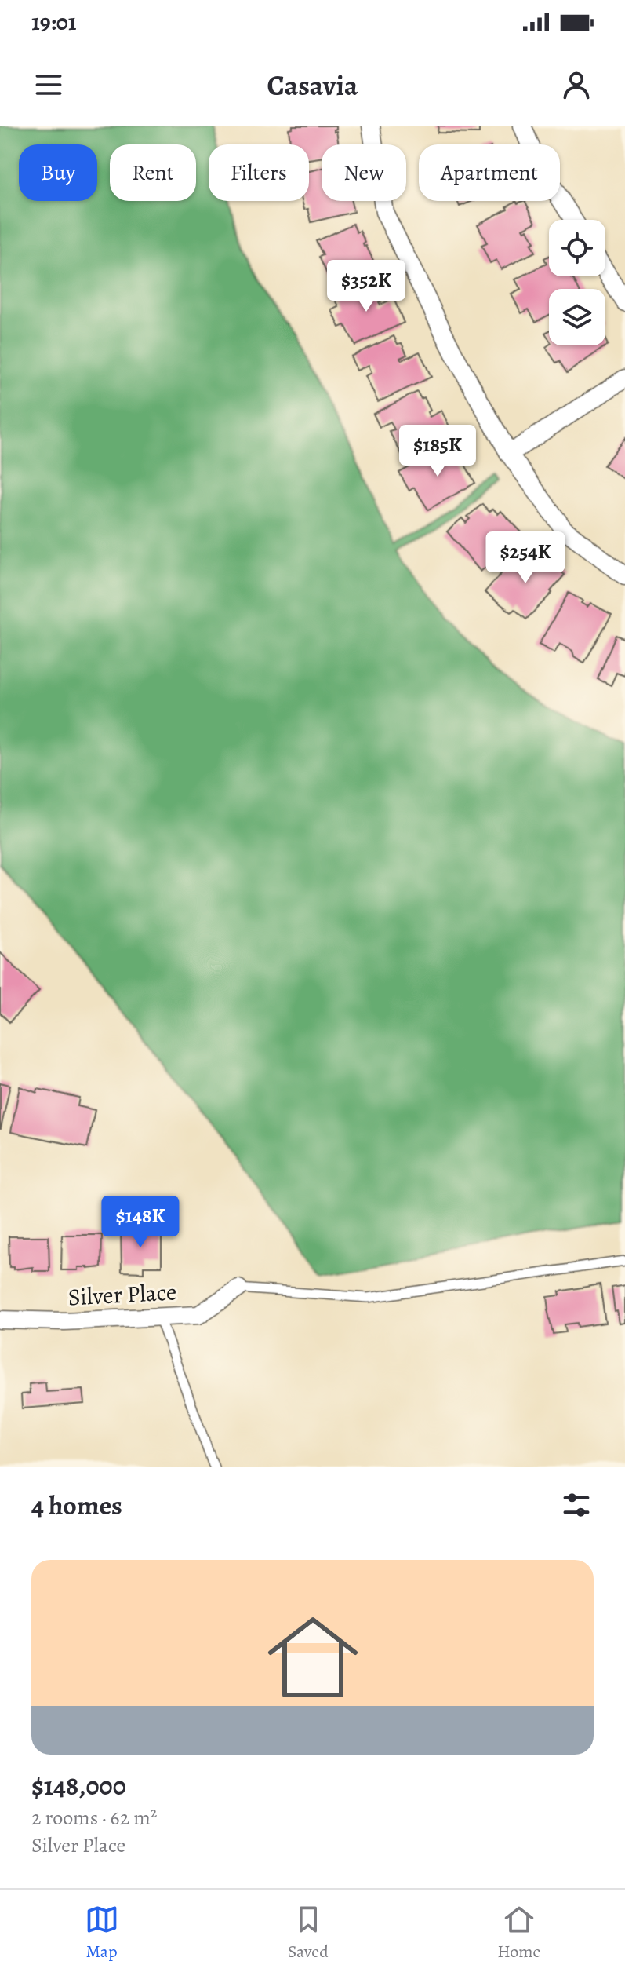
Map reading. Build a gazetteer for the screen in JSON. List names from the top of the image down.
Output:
{
  "streets": {
    "street": ["Silver Place"]
  },
  "page": {
    "status": "19:01",
    "header": "Casavia",
    "chip": [
      "Buy",
      "Rent",
      "Filters",
      "New",
      "Apartment"
    ],
    "price": [
      "$352K",
      "$185K",
      "$254K",
      "$148K"
    ],
    "heading": "4 homes",
    "list": [
      {
        "name": "$148,000",
        "note": "2 rooms · 62 m² · Silver Place"
      }
    ],
    "tabs": ["Map", "Saved", "Home"]
  }
}
